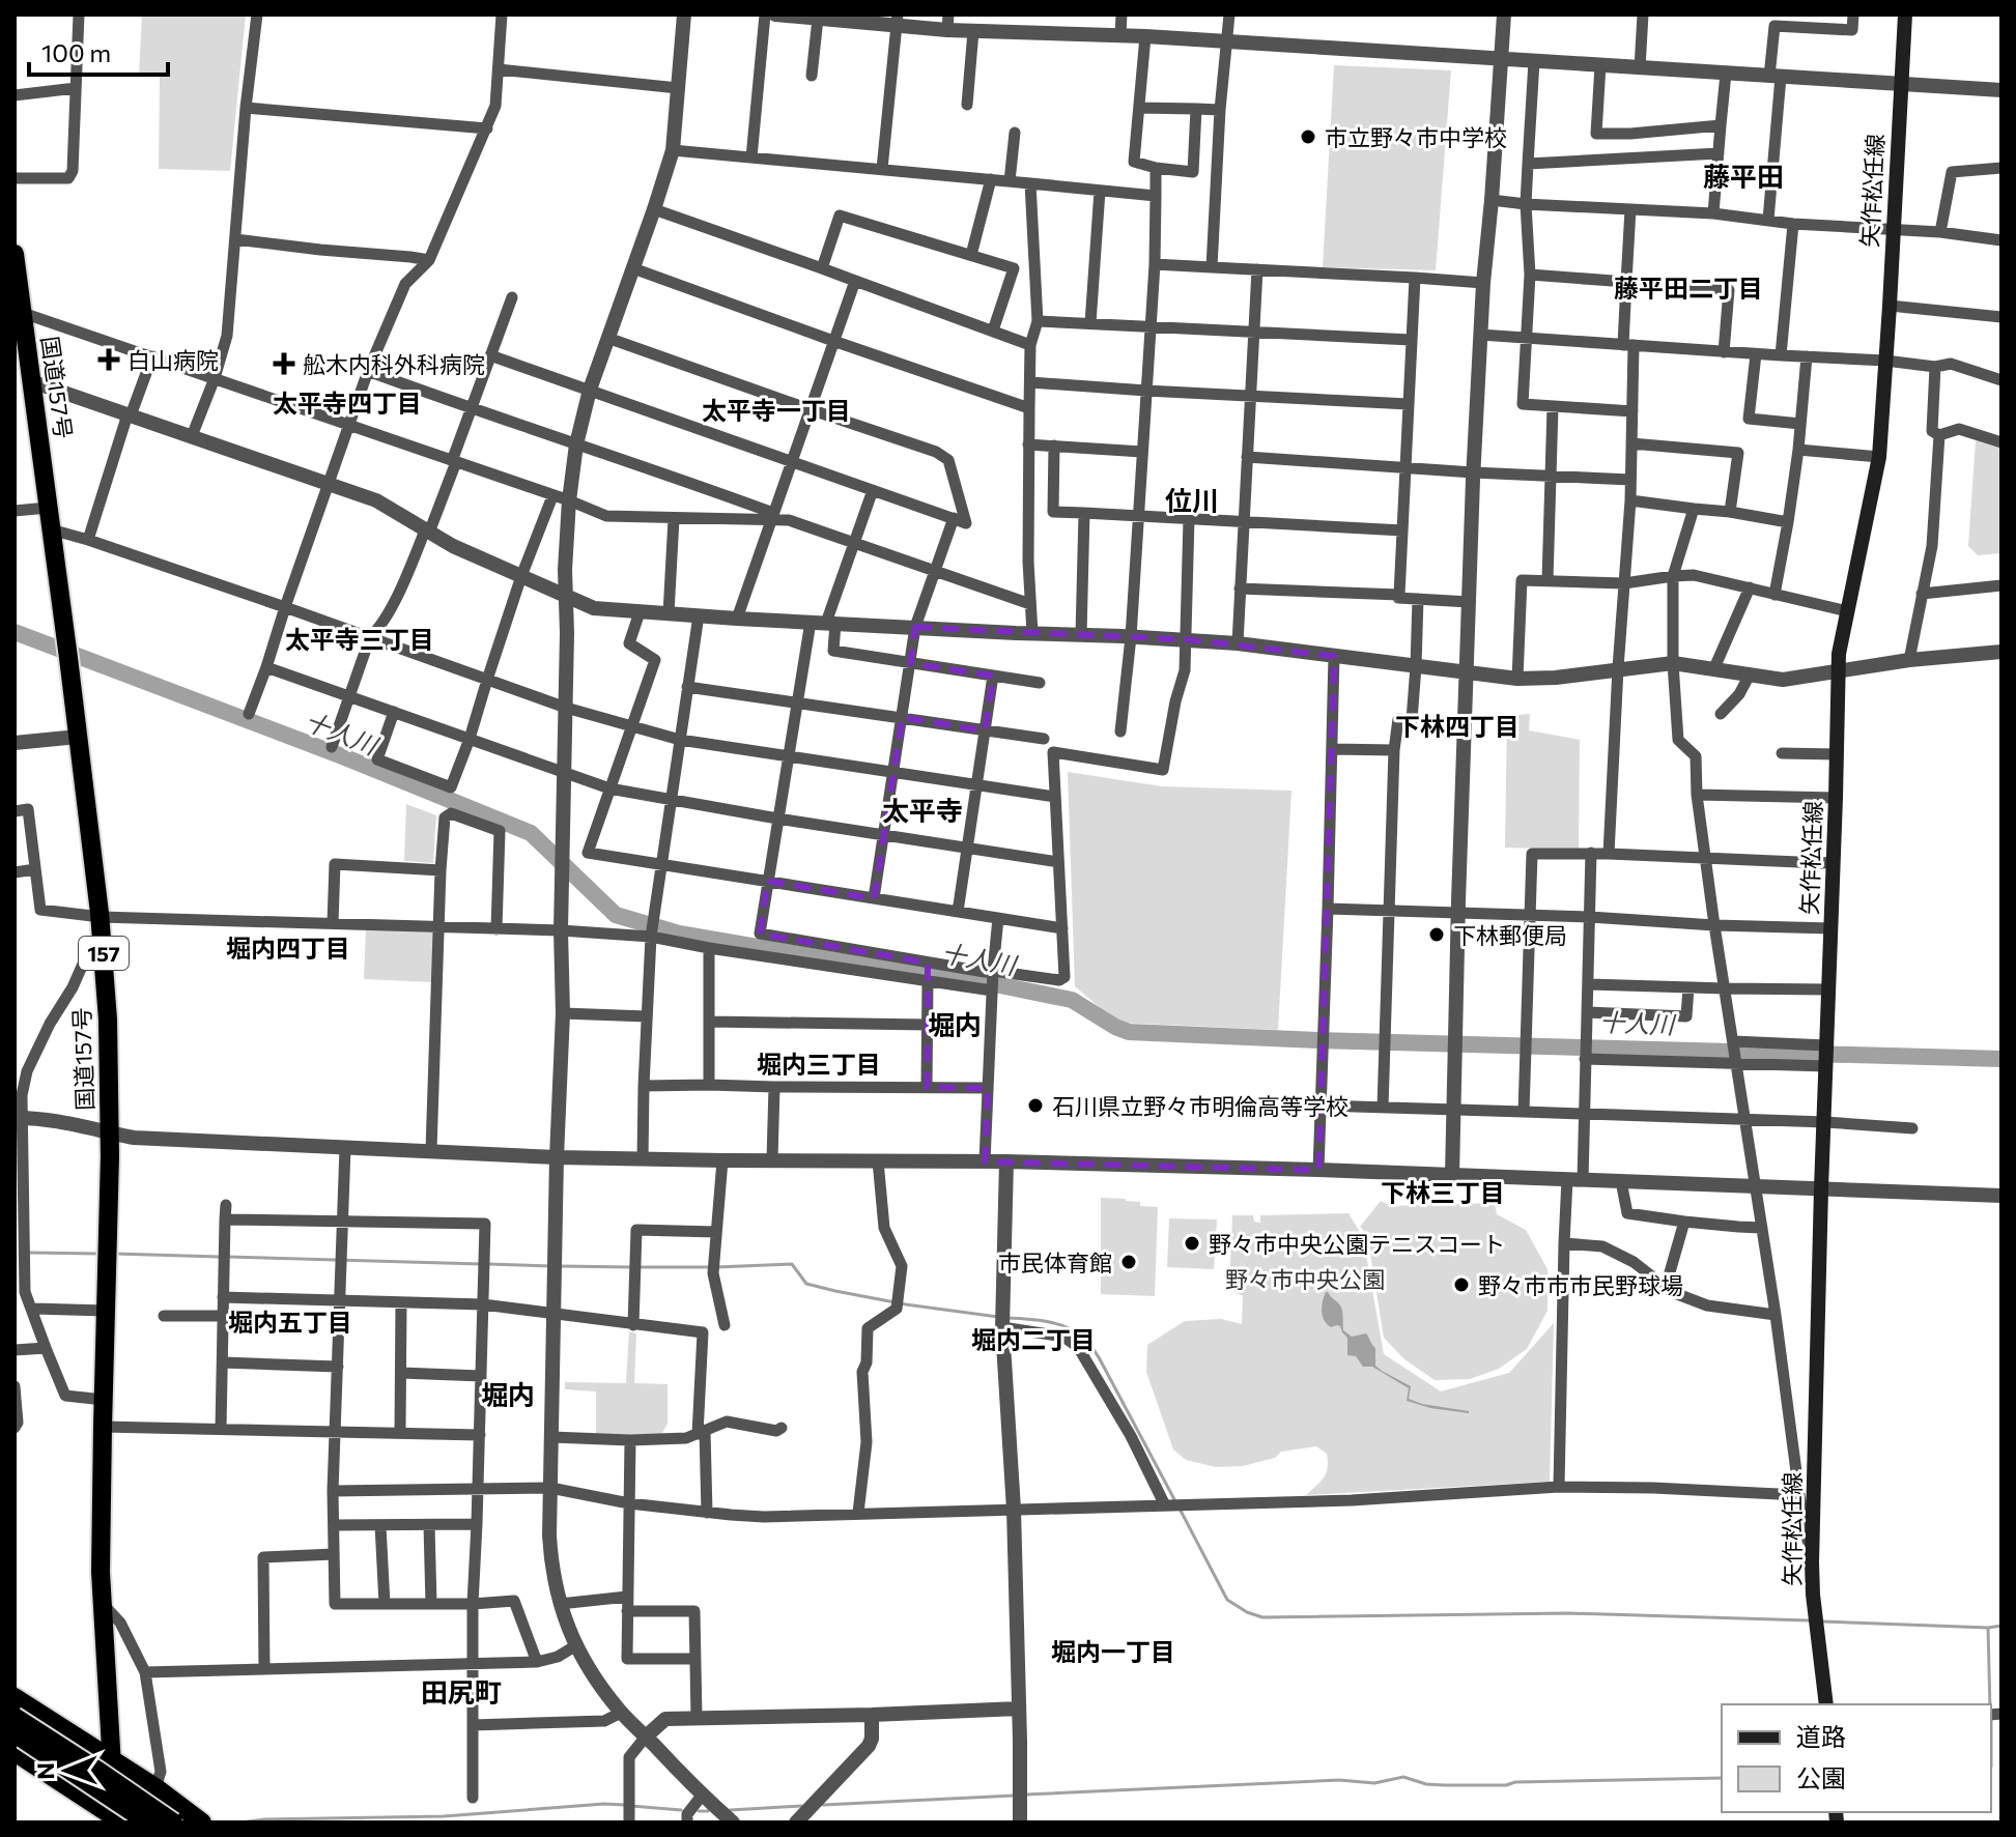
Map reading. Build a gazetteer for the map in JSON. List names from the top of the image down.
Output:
{
  "streets": {
    "highway": ["国道157号", "157"],
    "main road": ["矢作松任線"]
  },
  "districts": [
    "藤平田",
    "藤平田二丁目",
    "太平寺四丁目",
    "太平寺一丁目",
    "位川",
    "太平寺三丁目",
    "下林四丁目",
    "太平寺",
    "堀内四丁目",
    "堀内",
    "堀内三丁目",
    "下林三丁目",
    "堀内五丁目",
    "堀内二丁目",
    "堀内",
    "堀内一丁目",
    "田尻町"
  ],
  "water": ["十人川"],
  "parks": ["野々市中央公園"],
  "places": {
    "other": [
      "市立野々市中学校",
      "下林郵便局",
      "石川県立野々市明倫高等学校",
      "野々市中央公園テニスコート",
      "市民体育館",
      "野々市市市民野球場"
    ],
    "health": ["白山病院", "舩木内科外科病院"]
  },
  "legend": ["道路", "公園"],
  "scale_bar": "100 m",
  "north": "left"
}
